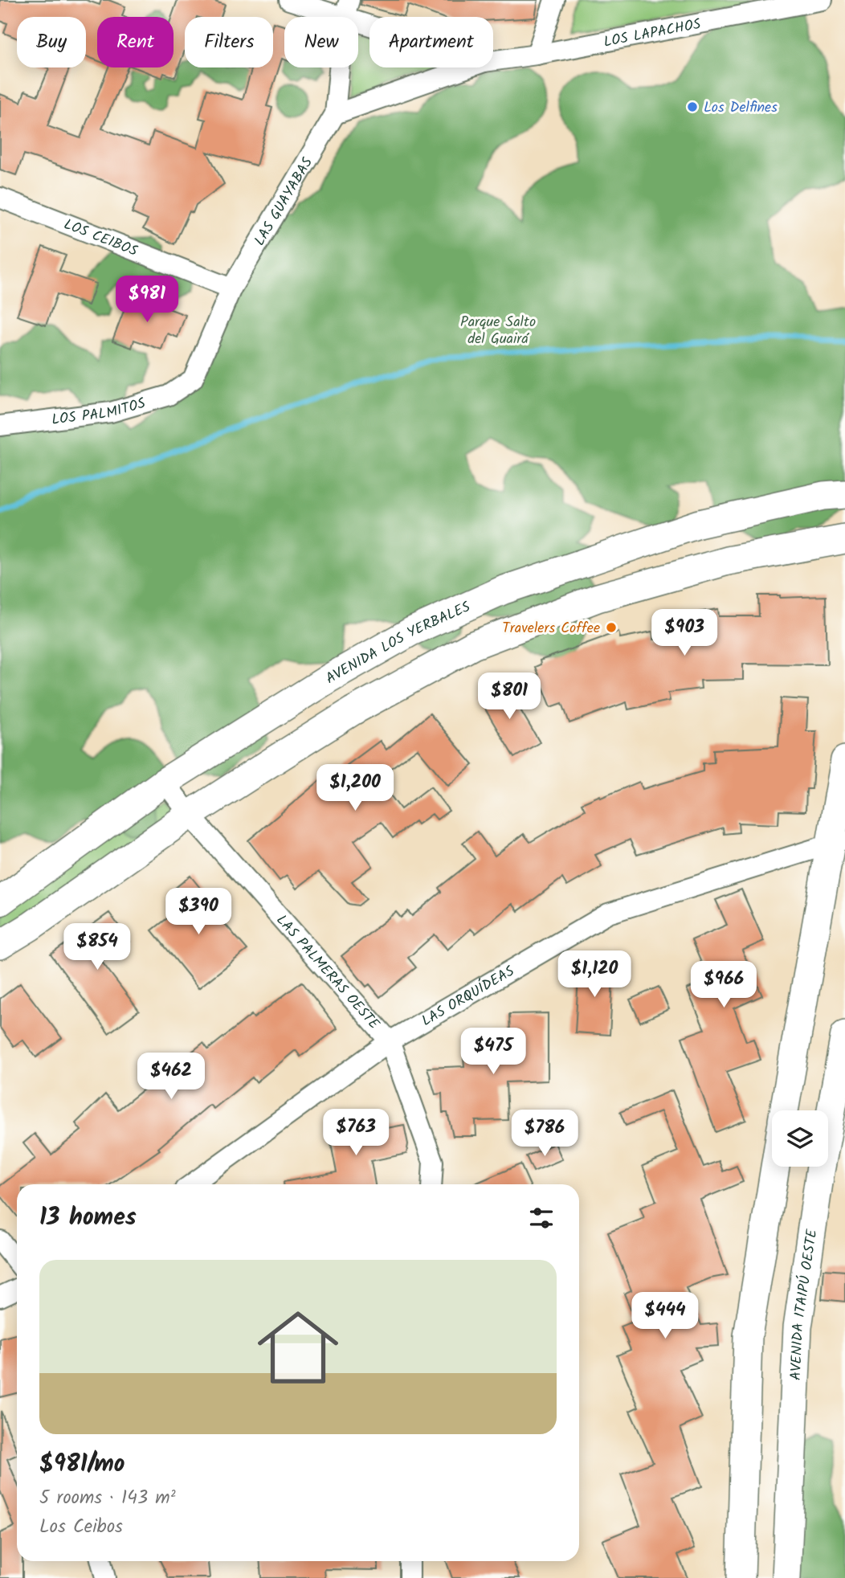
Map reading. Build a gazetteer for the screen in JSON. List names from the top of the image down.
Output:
{
  "streets": {
    "street": [
      "LOS LAPACHOS",
      "LAS GUAYABAS",
      "LOS CEIBOS",
      "LOS PALMITOS",
      "AVENIDA LOS YERBALES",
      "LAS PALMERAS OESTE",
      "LAS ORQUÍDEAS",
      "AVENIDA ITAIPÚ OESTE"
    ]
  },
  "crossings": [
    ["LOS LAPACHOS", "LAS GUAYABAS"],
    ["LAS GUAYABAS", "LOS CEIBOS"],
    ["LAS GUAYABAS", "LOS PALMITOS"],
    ["AVENIDA LOS YERBALES", "LAS PALMERAS OESTE"],
    ["LAS PALMERAS OESTE", "LAS ORQUÍDEAS"]
  ],
  "parks": ["Parque Salto del Guairá"],
  "places": ["Los Delfines", "Travelers Coffee"],
  "page": {
    "chip": [
      "Buy",
      "Rent",
      "Filters",
      "New",
      "Apartment"
    ],
    "price": [
      "$981",
      "$903",
      "$801",
      "$1,200",
      "$390",
      "$854",
      "$1,120",
      "$966",
      "$475",
      "$462",
      "$763",
      "$786",
      "$444"
    ],
    "heading": "13 homes",
    "list": [
      {
        "name": "$981/mo",
        "note": "5 rooms · 143 m² · Los Ceibos"
      }
    ]
  }
}
